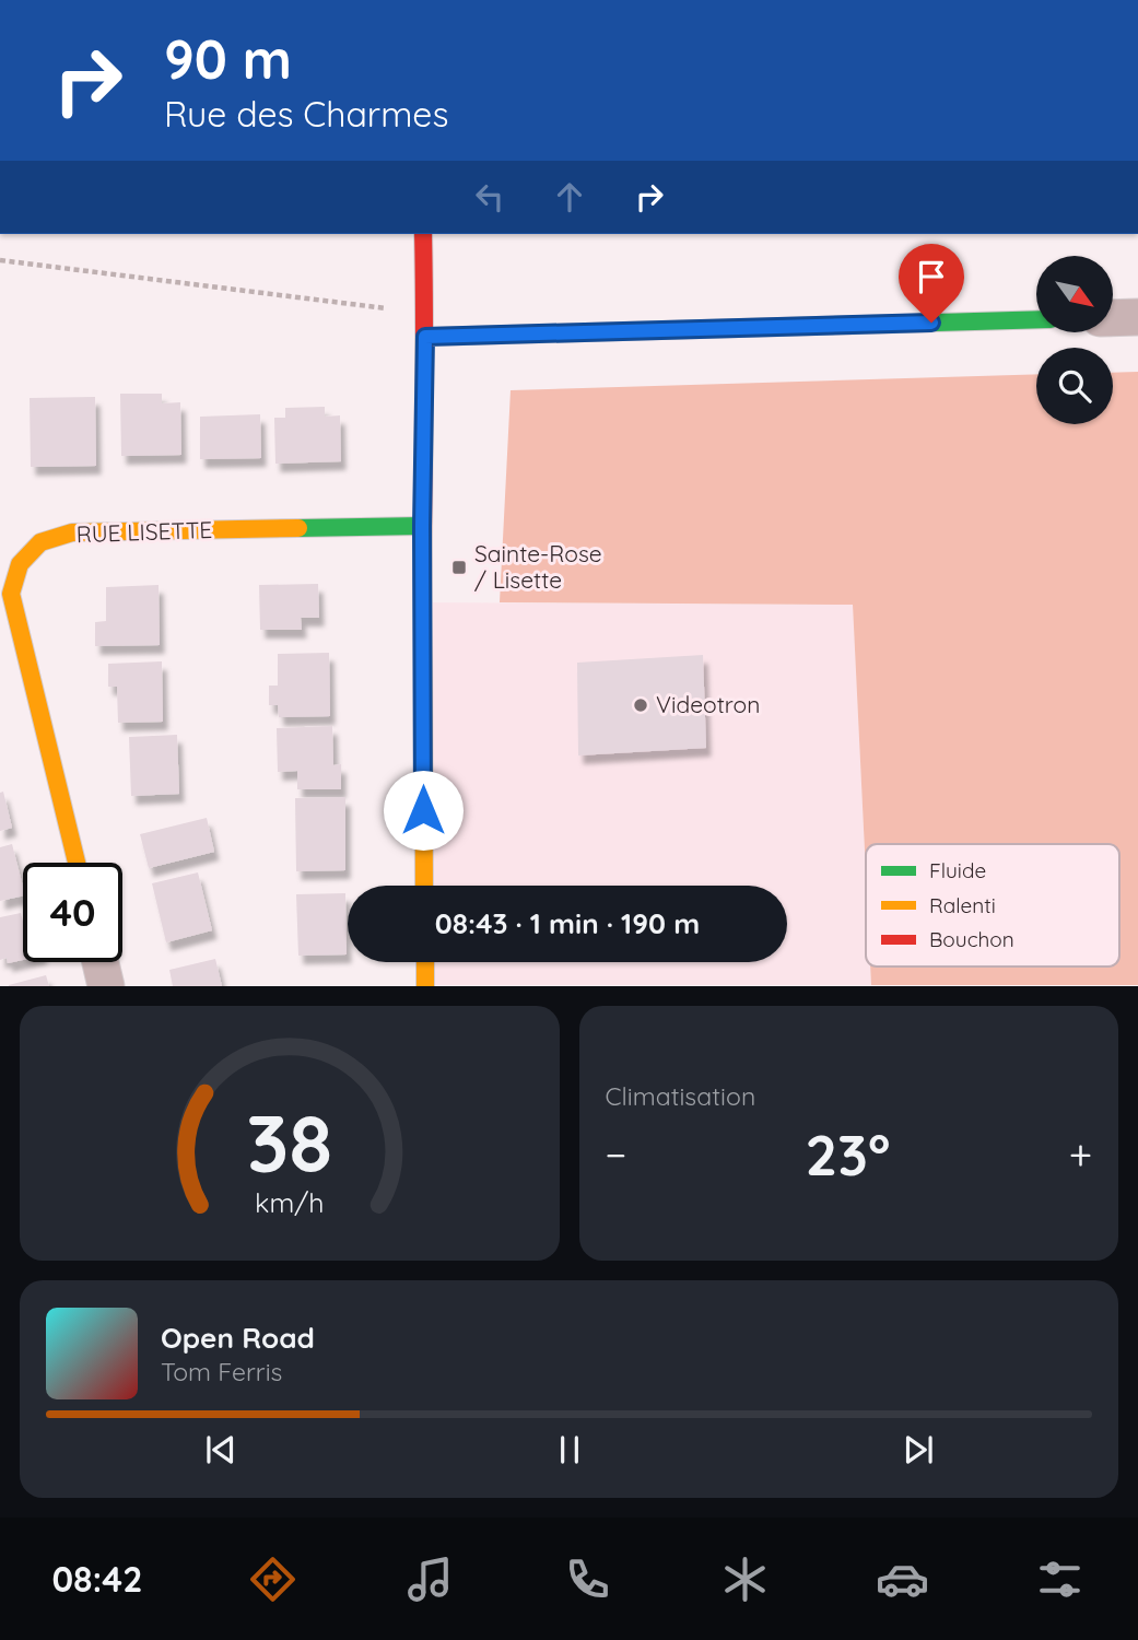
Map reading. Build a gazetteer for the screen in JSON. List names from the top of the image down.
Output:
{
  "streets": {
    "street": ["RUE LISETTE"]
  },
  "places": {
    "transit": ["Sainte-Rose / Lisette"],
    "other": ["Videotron"]
  },
  "legend": ["Fluide", "Ralenti", "Bouchon"],
  "north": "bottom right",
  "page": {
    "turn": ["90 m", "Rue des Charmes"],
    "limit": "40",
    "trip": "08:43 · 1 min · 190 m",
    "tile": "Climatisation",
    "heat": ["−", "23°", "+"],
    "song": ["Open Road", "Tom Ferris"],
    "tabs": "08:42",
    "gauge": ["38", "km/h"]
  }
}
